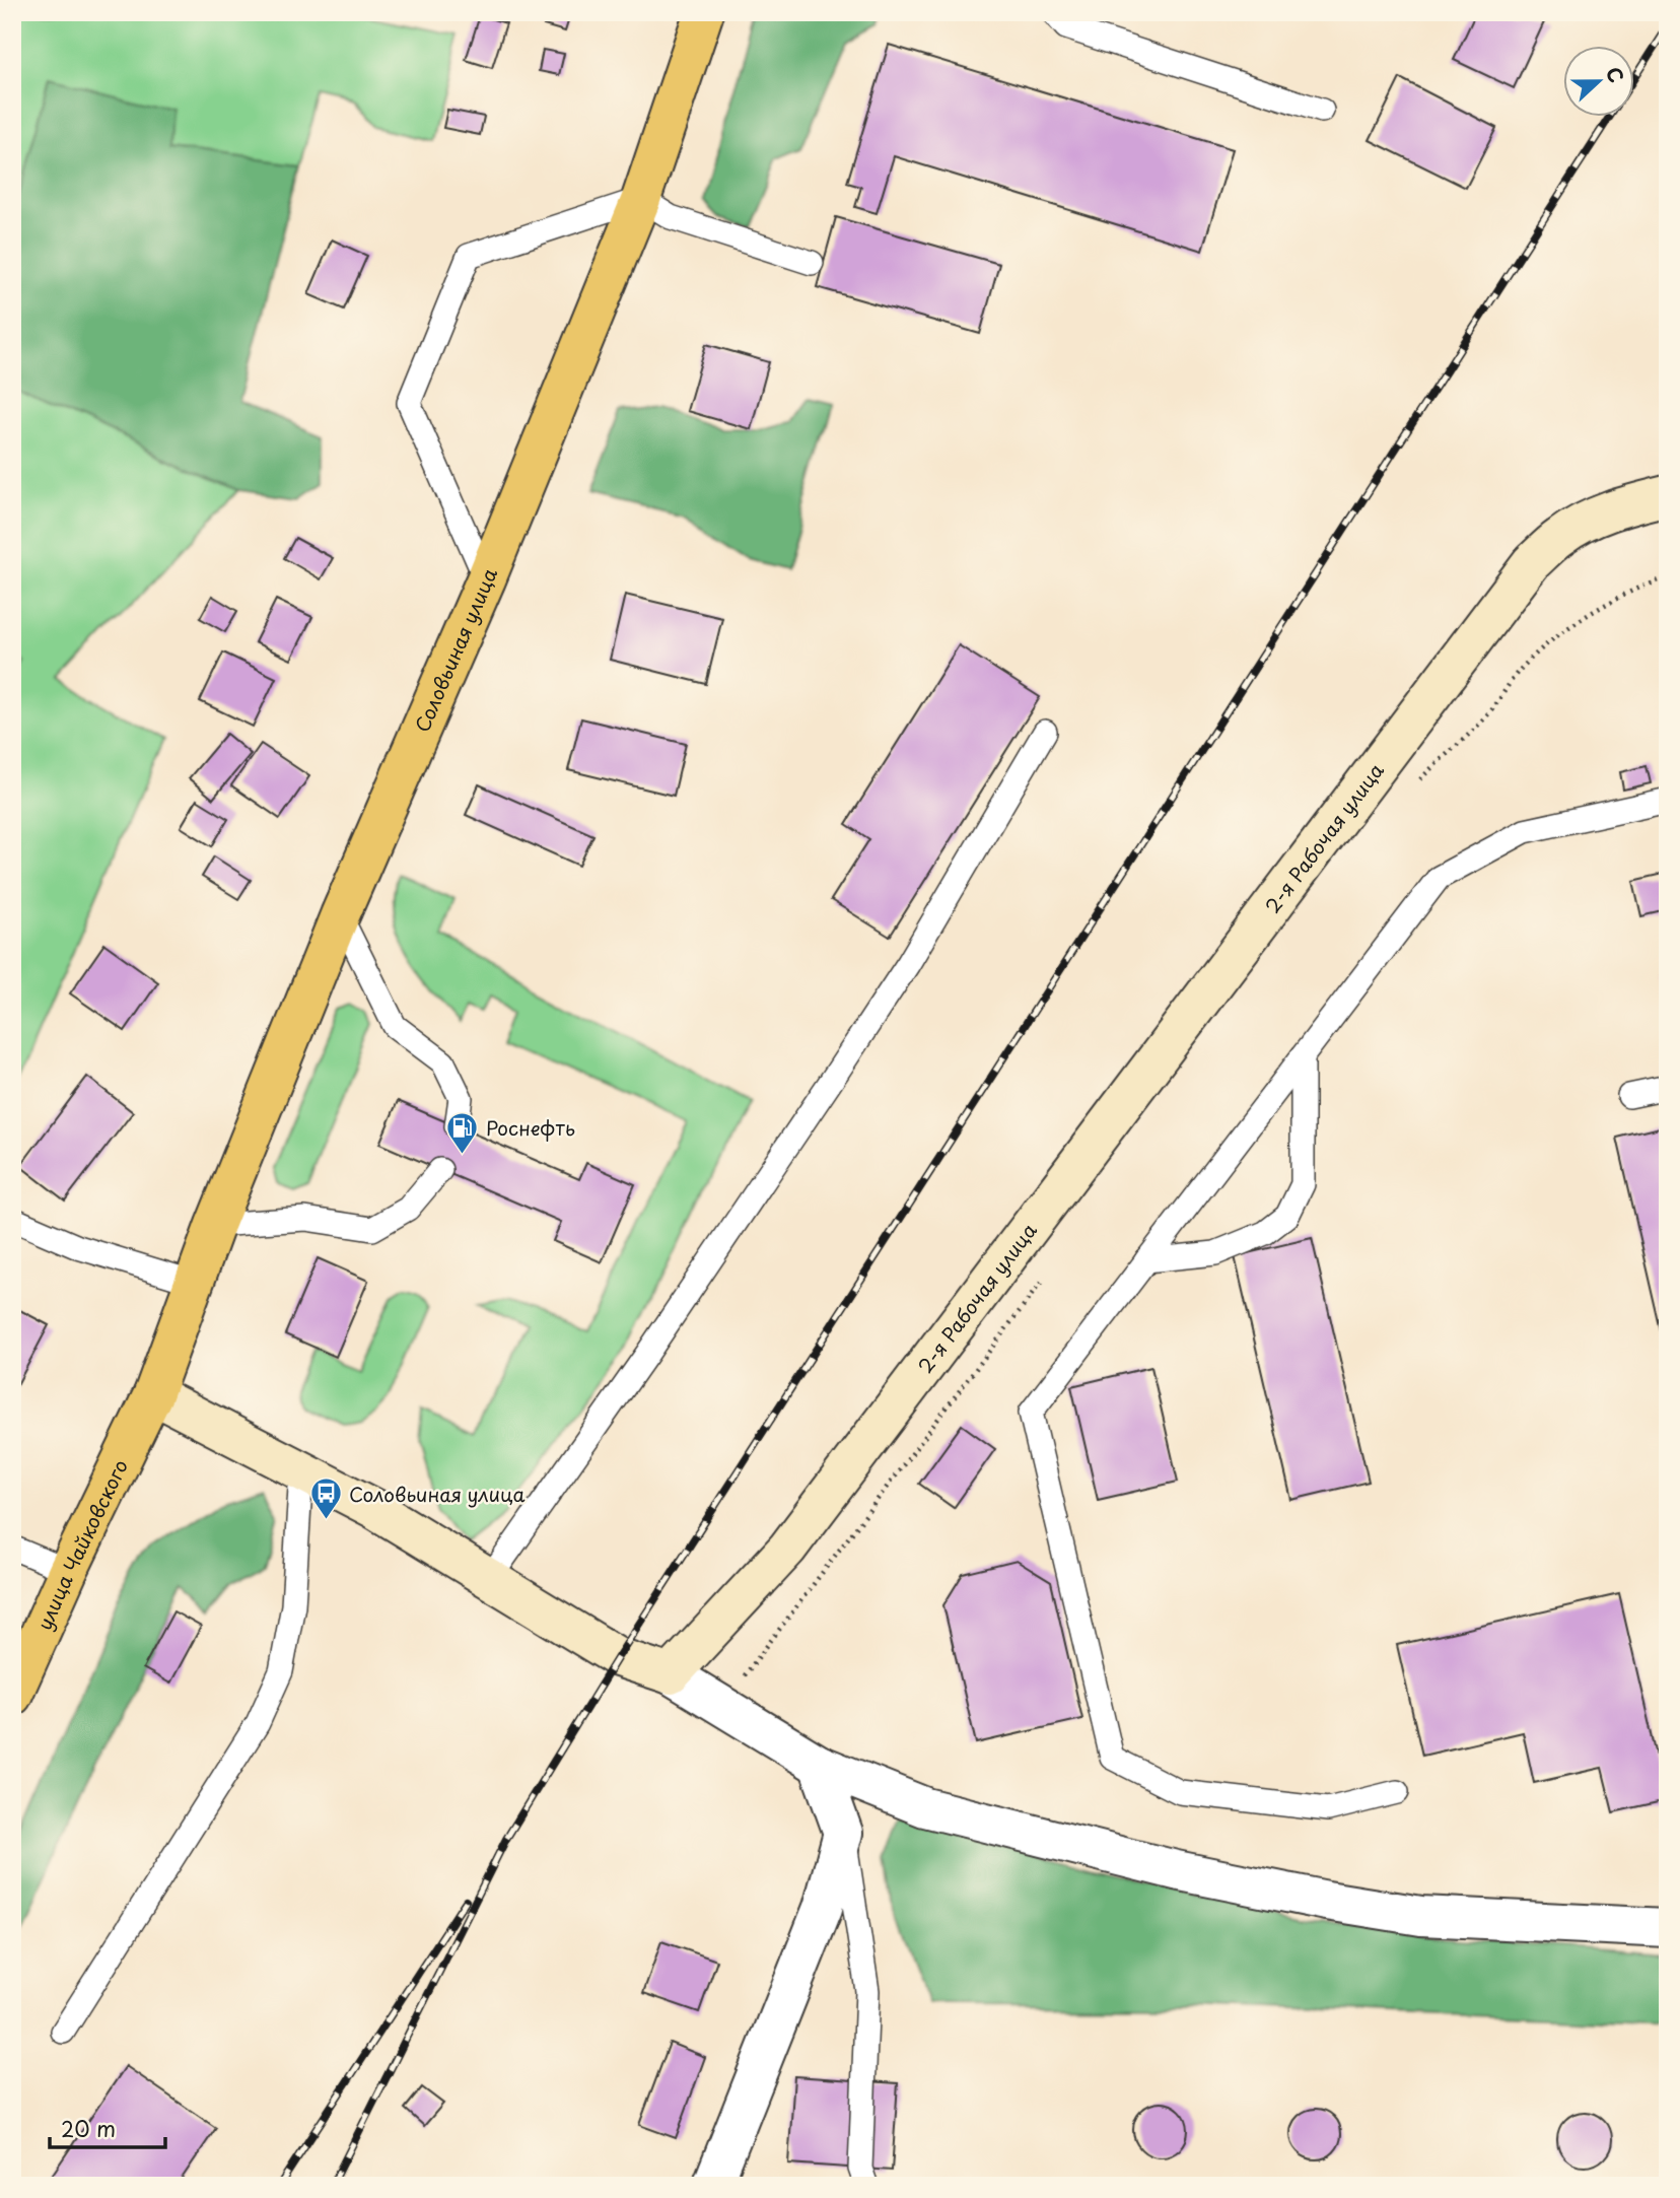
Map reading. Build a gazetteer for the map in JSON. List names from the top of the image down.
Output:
{
  "streets": {
    "main road": ["Соловьиная улица", "2-я Рабочая улица", "улица Чайковского"]
  },
  "crossings": [
    ["Соловьиная улица", "улица Чайковского"]
  ],
  "places": {
    "fuel station": ["Роснефть"],
    "bus stop": ["Соловьиная улица"]
  },
  "scale_bar": "20 m",
  "north": "right"
}
